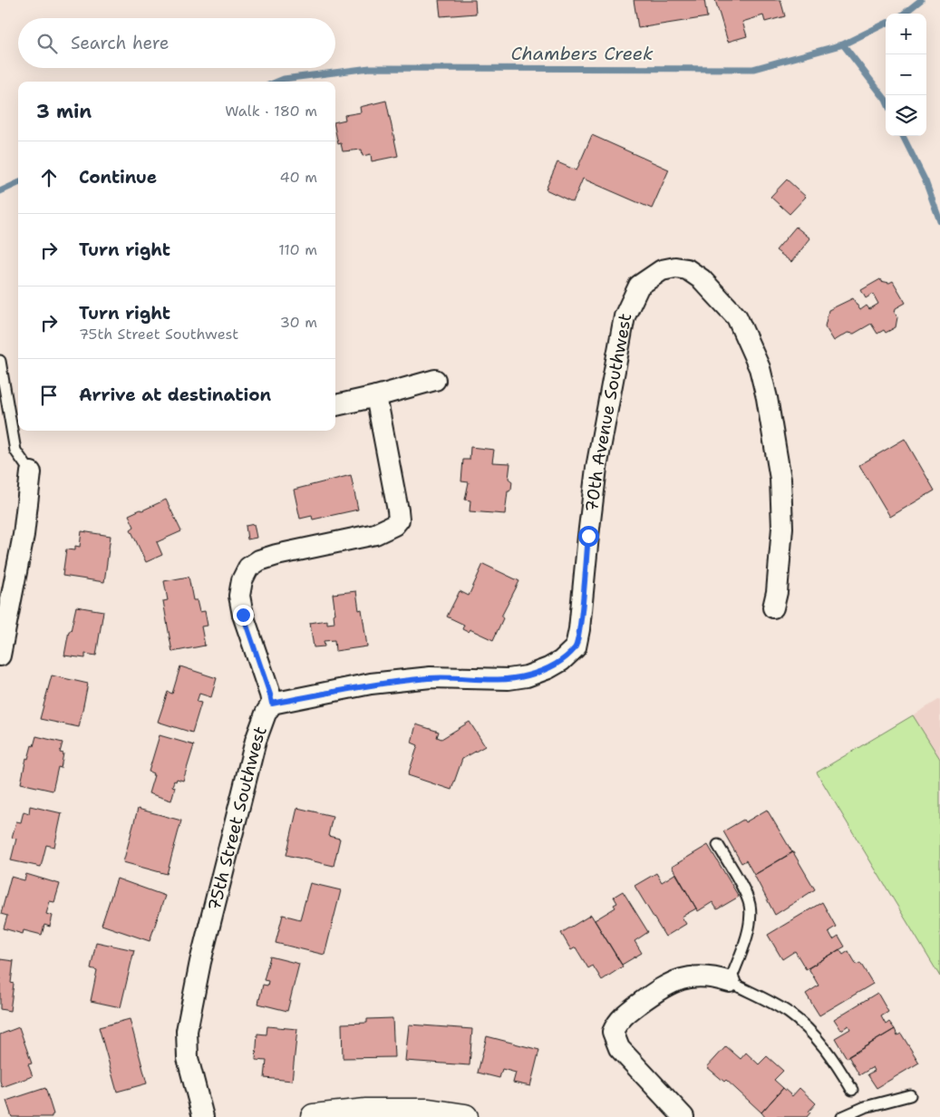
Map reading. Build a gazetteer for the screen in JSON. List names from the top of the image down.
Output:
{
  "streets": {
    "street": ["70th Avenue Southwest", "75th Street Southwest"]
  },
  "crossings": [
    ["70th Avenue Southwest", "75th Street Southwest"]
  ],
  "water": ["Chambers Creek"],
  "page": {
    "map_buttons": ["+", "−"],
    "search": "Search here",
    "heading": ["3 min", "Walk · 180 m"],
    "list": [
      ["Continue", "40 m"],
      ["Turn right", "110 m"],
      ["Turn right", "75th Street Southwest", "30 m"],
      "Arrive at destination"
    ]
  }
}
